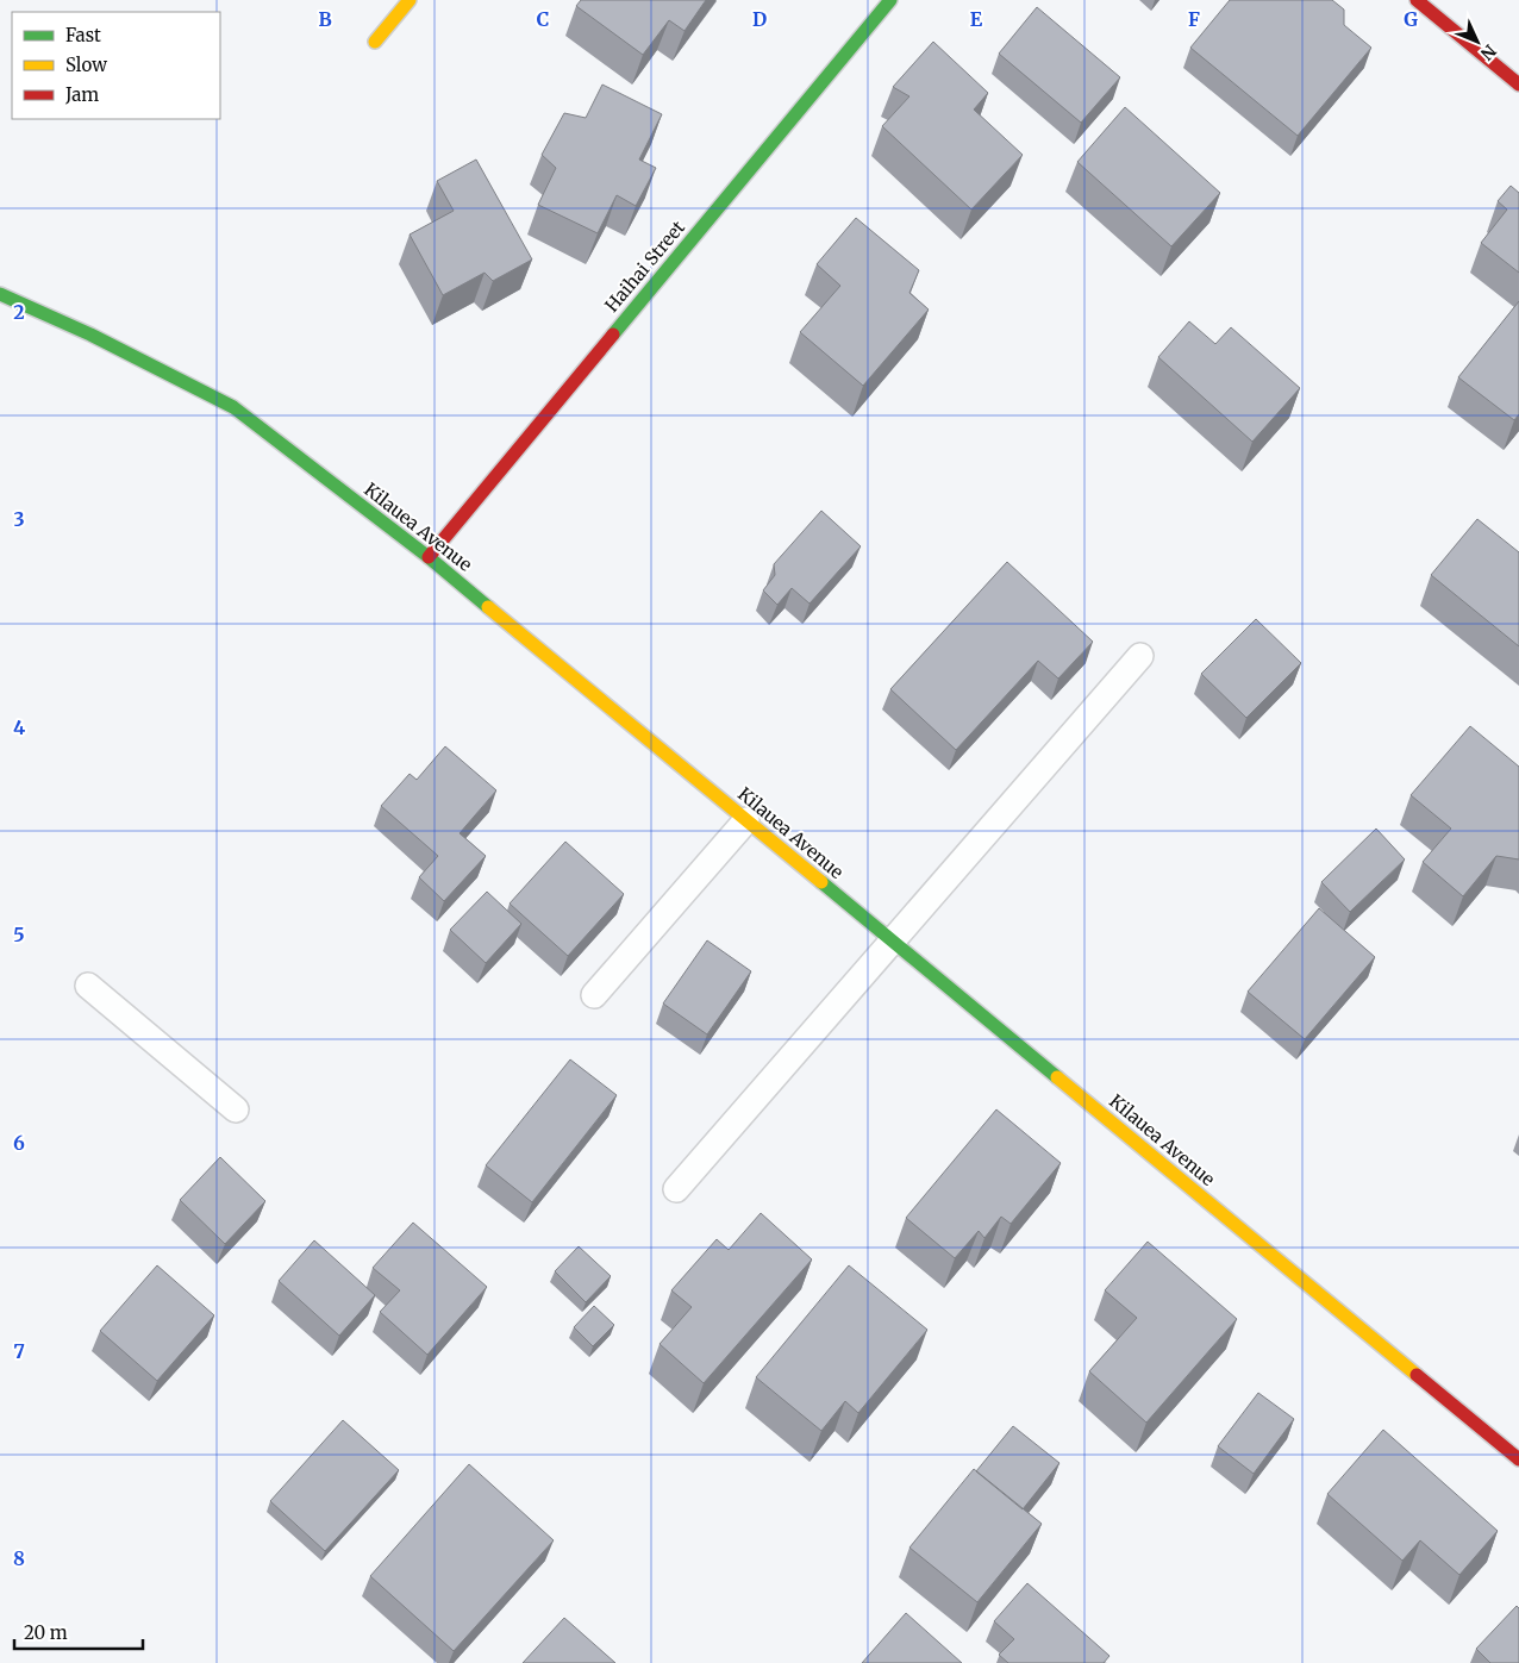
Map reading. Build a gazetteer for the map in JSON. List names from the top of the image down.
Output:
{
  "streets": {
    "street": ["Haihai Street", "Kilauea Avenue"]
  },
  "crossings": [
    ["Haihai Street", "Kilauea Avenue"]
  ],
  "legend": ["Fast", "Slow", "Jam"],
  "scale_bar": "20 m",
  "north": "bottom right",
  "grid": {
    "columns": [
      "B",
      "C",
      "D",
      "E",
      "F",
      "G"
    ],
    "rows": [
      "2",
      "3",
      "4",
      "5",
      "6",
      "7",
      "8"
    ]
  }
}
